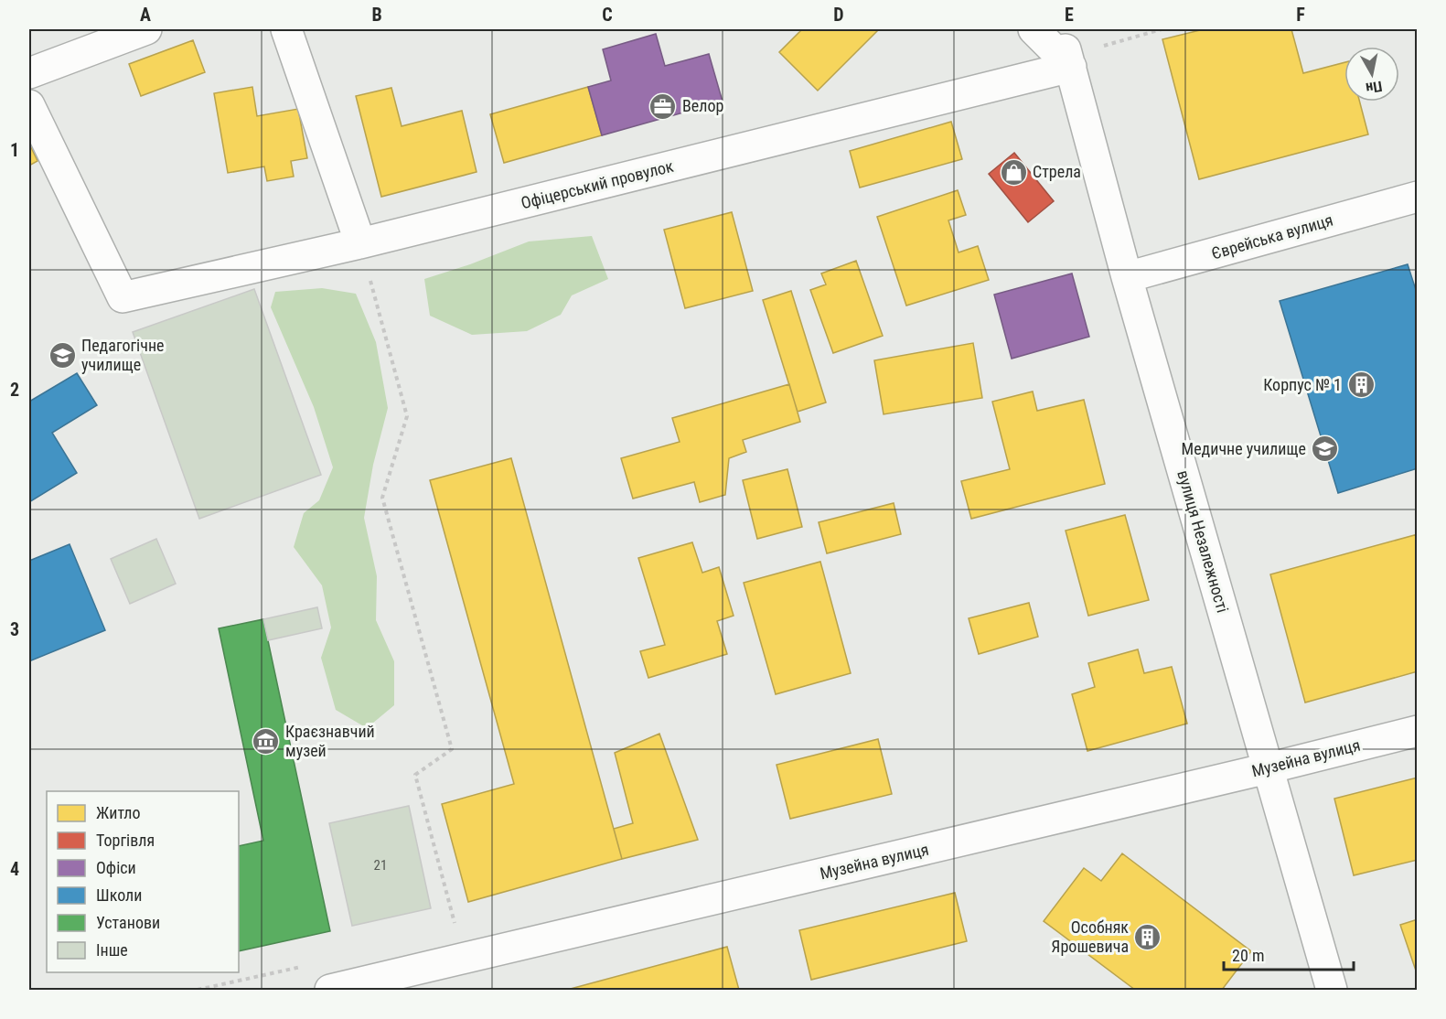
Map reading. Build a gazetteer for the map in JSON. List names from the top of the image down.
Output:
{
  "streets": {
    "street": [
      "Офіцерський провулок",
      "Єврейська вулиця",
      "вулиця Незалежності",
      "Музейна вулиця"
    ]
  },
  "crossings": [
    ["Офіцерський провулок", "вулиця Незалежності"],
    ["Єврейська вулиця", "вулиця Незалежності"],
    ["вулиця Незалежності", "Музейна вулиця"]
  ],
  "places": {
    "office": ["Велор"],
    "shop": ["Стрела"],
    "school or university": ["Педагогічне училище", "Медичне училище"],
    "building": ["Корпус № 1", "Особняк Ярошевича"],
    "museum": ["Краєзнавчий музей"]
  },
  "house_numbers": ["21"],
  "legend": [
    "Житло",
    "Торгівля",
    "Офіси",
    "Школи",
    "Установи",
    "Інше"
  ],
  "scale_bar": "20 m",
  "north": "bottom",
  "grid": {
    "columns": [
      "A",
      "B",
      "C",
      "D",
      "E",
      "F"
    ],
    "rows": [
      "1",
      "2",
      "3",
      "4"
    ]
  }
}
